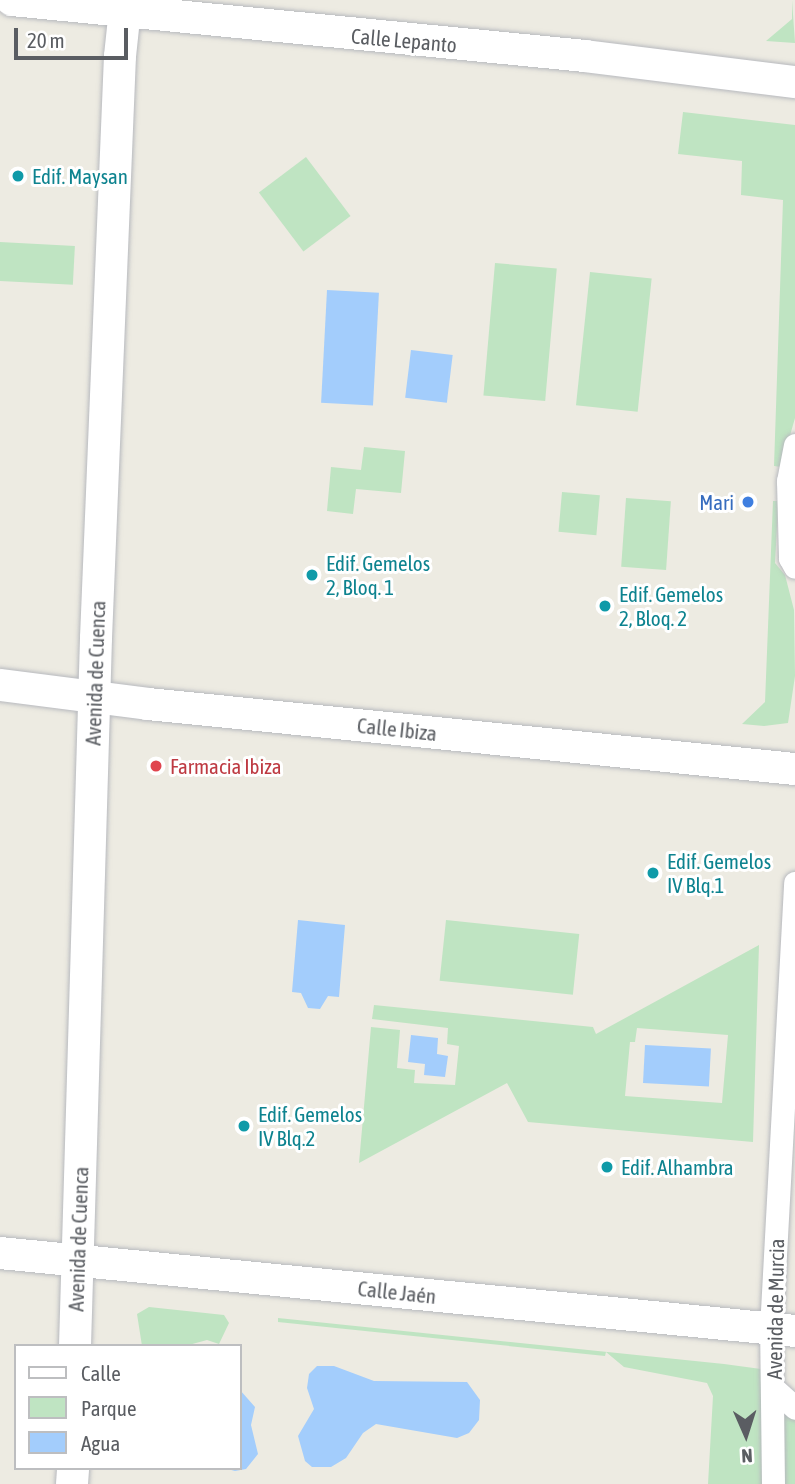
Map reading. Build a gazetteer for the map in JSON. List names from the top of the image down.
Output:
{
  "streets": {
    "street": [
      "Calle Lepanto",
      "Avenida de Cuenca",
      "Calle Ibiza",
      "Calle Jaén",
      "Avenida de Murcia"
    ]
  },
  "crossings": [
    ["Calle Lepanto", "Avenida de Cuenca"],
    ["Avenida de Cuenca", "Calle Ibiza"],
    ["Avenida de Cuenca", "Calle Jaén"],
    ["Calle Jaén", "Avenida de Murcia"]
  ],
  "places": [
    "Edif. Maysan",
    "Mari",
    "Edif. Gemelos 2, Bloq. 1",
    "Edif. Gemelos 2, Bloq. 2",
    "Farmacia Ibiza",
    "Edif. Gemelos IV Blq.1",
    "Edif. Gemelos IV Blq.2",
    "Edif. Alhambra"
  ],
  "legend": ["Calle", "Parque", "Agua"],
  "scale_bar": "20 m",
  "north": "bottom"
}
